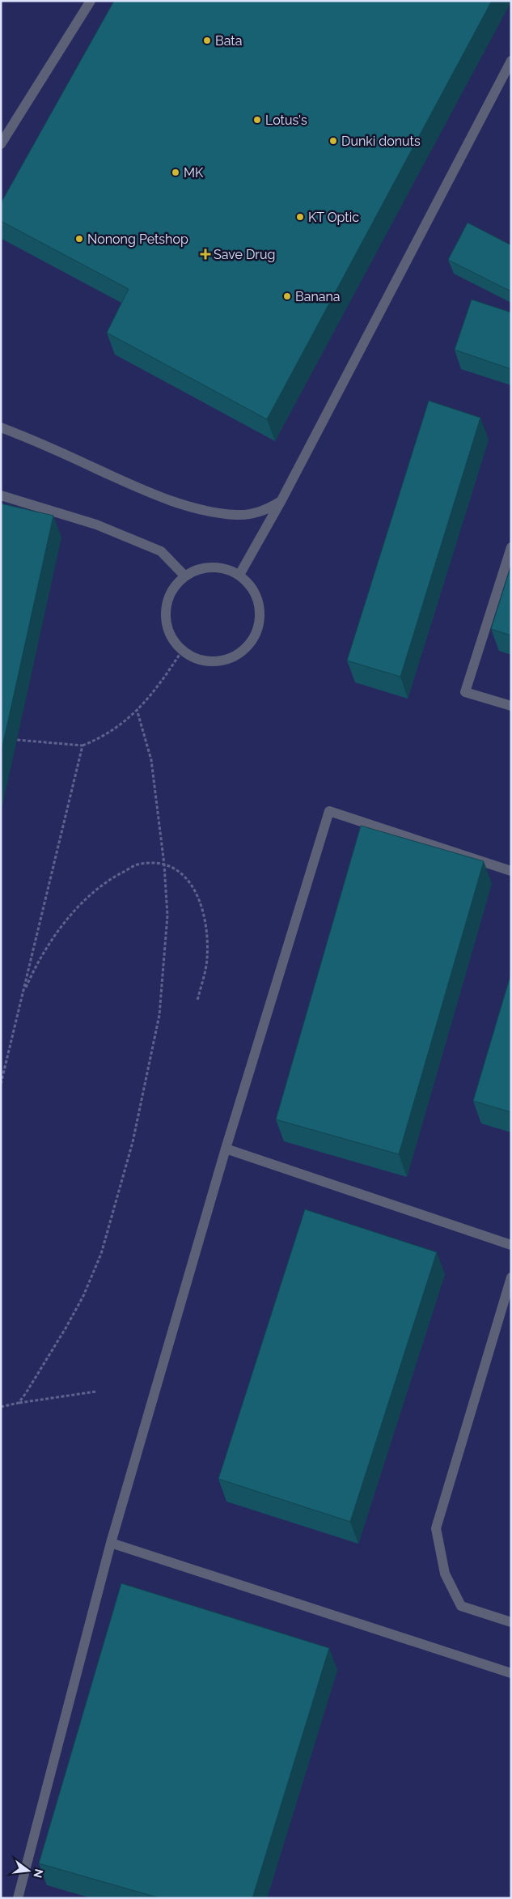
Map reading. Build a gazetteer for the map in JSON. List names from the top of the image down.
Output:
{
  "places": {
    "other": [
      "Bata",
      "Lotus's",
      "Dunki donuts",
      "MK",
      "KT Optic",
      "Nonong Petshop",
      "Banana"
    ],
    "health": ["Save Drug"]
  },
  "north": "right"
}
